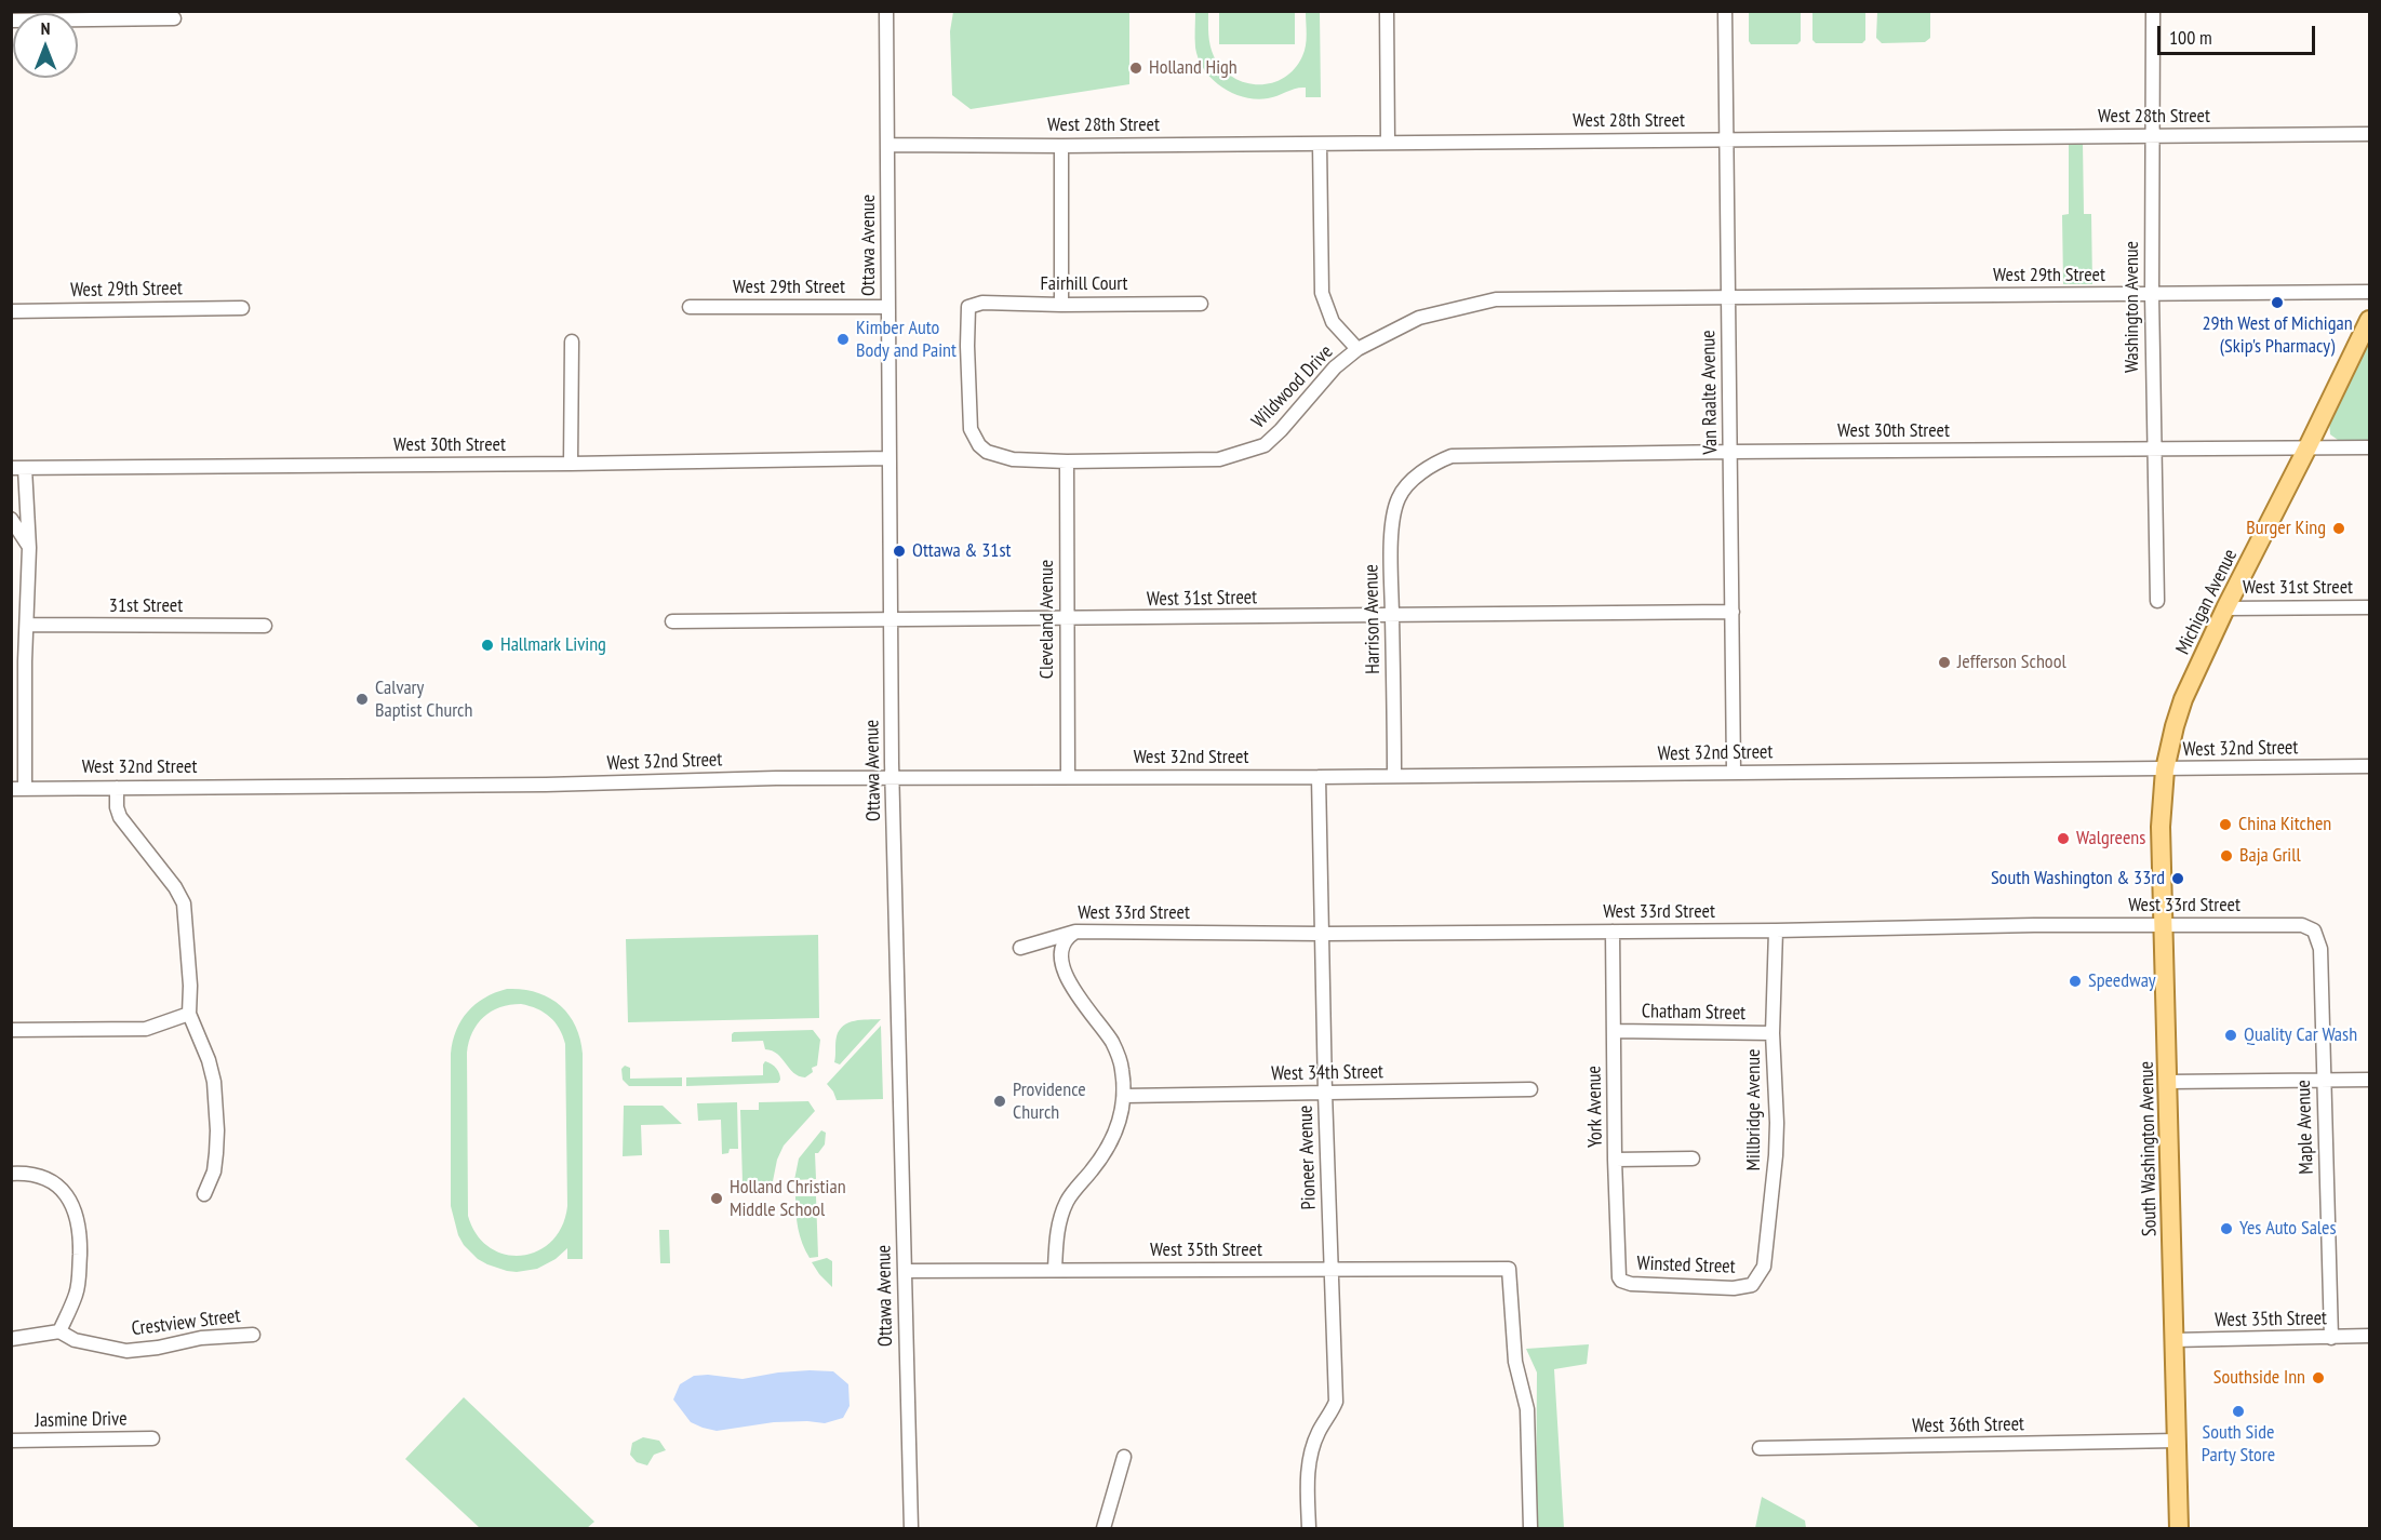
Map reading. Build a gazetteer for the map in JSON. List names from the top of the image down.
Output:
{
  "streets": {
    "main road": ["Michigan Avenue", "South Washington Avenue"],
    "street": [
      "West 28th Street",
      "Ottawa Avenue",
      "West 29th Street",
      "Fairhill Court",
      "Washington Avenue",
      "Wildwood Drive",
      "Van Raalte Avenue",
      "West 30th Street",
      "West 31st Street",
      "31st Street",
      "Cleveland Avenue",
      "Harrison Avenue",
      "West 32nd Street",
      "West 33rd Street",
      "Chatham Street",
      "West 34th Street",
      "York Avenue",
      "Millbridge Avenue",
      "Maple Avenue",
      "Pioneer Avenue",
      "West 35th Street",
      "Winsted Street",
      "Crestview Street",
      "Jasmine Drive",
      "West 36th Street"
    ]
  },
  "crossings": [
    ["West 28th Street", "Ottawa Avenue"],
    ["West 28th Street", "Washington Avenue"],
    ["West 28th Street", "Van Raalte Avenue"],
    ["Ottawa Avenue", "West 29th Street"],
    ["Ottawa Avenue", "West 30th Street"],
    ["Ottawa Avenue", "West 31st Street"],
    ["Ottawa Avenue", "West 32nd Street"],
    ["Ottawa Avenue", "West 35th Street"],
    ["West 29th Street", "Washington Avenue"],
    ["West 29th Street", "Wildwood Drive"],
    ["West 29th Street", "Van Raalte Avenue"],
    ["Fairhill Court", "Wildwood Drive"],
    ["Washington Avenue", "West 30th Street"],
    ["Wildwood Drive", "Van Raalte Avenue"],
    ["Wildwood Drive", "Cleveland Avenue"],
    ["Van Raalte Avenue", "West 30th Street"],
    ["Van Raalte Avenue", "West 31st Street"],
    ["Van Raalte Avenue", "West 32nd Street"],
    ["West 30th Street", "Michigan Avenue"],
    ["West 30th Street", "Harrison Avenue"],
    ["West 31st Street", "Michigan Avenue"],
    ["West 31st Street", "Cleveland Avenue"],
    ["West 31st Street", "Harrison Avenue"],
    ["Michigan Avenue", "West 32nd Street"],
    ["Michigan Avenue", "South Washington Avenue"],
    ["Cleveland Avenue", "West 32nd Street"],
    ["Harrison Avenue", "West 32nd Street"],
    ["West 32nd Street", "South Washington Avenue"],
    ["West 32nd Street", "Pioneer Avenue"],
    ["West 33rd Street", "York Avenue"],
    ["West 33rd Street", "Millbridge Avenue"],
    ["West 33rd Street", "Maple Avenue"],
    ["West 33rd Street", "South Washington Avenue"],
    ["West 33rd Street", "Pioneer Avenue"],
    ["Chatham Street", "York Avenue"],
    ["Chatham Street", "Millbridge Avenue"],
    ["West 34th Street", "Pioneer Avenue"],
    ["York Avenue", "Winsted Street"],
    ["Millbridge Avenue", "Winsted Street"],
    ["Maple Avenue", "West 35th Street"],
    ["South Washington Avenue", "West 35th Street"],
    ["South Washington Avenue", "West 36th Street"],
    ["Pioneer Avenue", "West 35th Street"]
  ],
  "places": [
    "Holland High",
    "29th West of Michigan (Skip's Pharmacy)",
    "Kimber Auto Body and Paint",
    "Burger King",
    "Ottawa & 31st",
    "Hallmark Living",
    "Jefferson School",
    "Calvary Baptist Church",
    "China Kitchen",
    "Walgreens",
    "Baja Grill",
    "South Washington & 33rd",
    "Speedway",
    "Quality Car Wash",
    "Providence Church",
    "Holland Christian Middle School",
    "Yes Auto Sales",
    "Southside Inn",
    "South Side Party Store"
  ],
  "scale_bar": "100 m",
  "north": "top"
}
